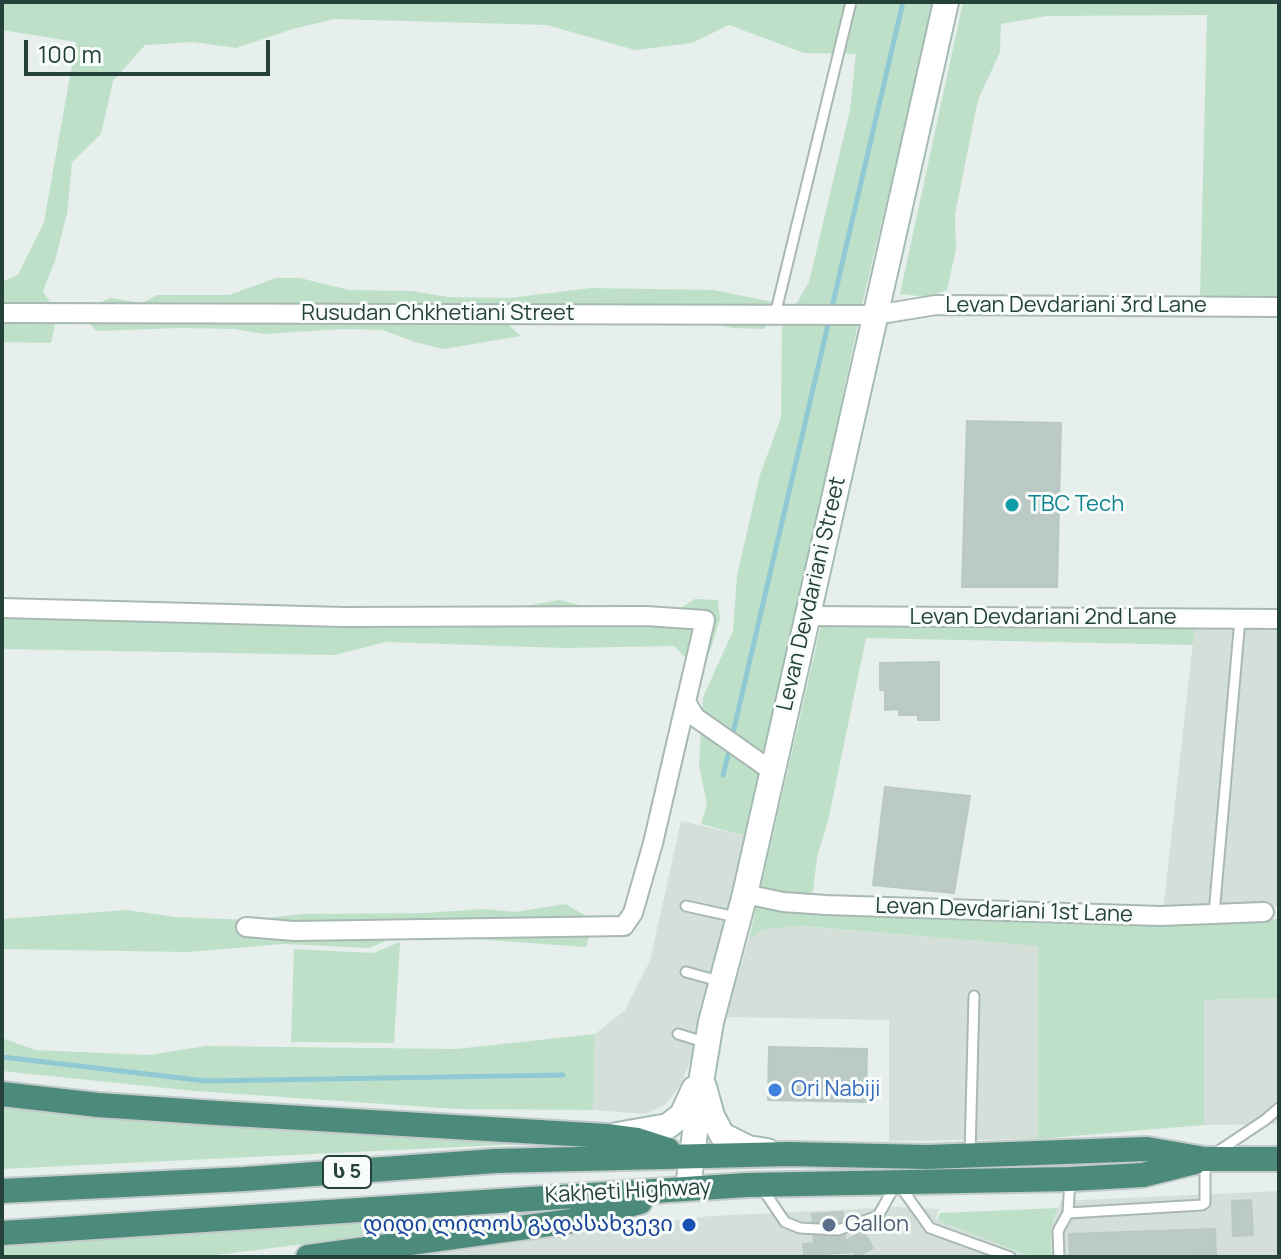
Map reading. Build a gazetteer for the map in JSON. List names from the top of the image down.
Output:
{
  "streets": {
    "highway": ["ს 5", "Kakheti Highway"],
    "main road": ["Levan Devdariani Street"],
    "street": [
      "Levan Devdariani 3rd Lane",
      "Rusudan Chkhetiani Street",
      "Levan Devdariani 2nd Lane",
      "Levan Devdariani 1st Lane"
    ]
  },
  "crossings": [
    ["Levan Devdariani 3rd Lane", "Rusudan Chkhetiani Street"],
    ["Levan Devdariani 3rd Lane", "Levan Devdariani Street"],
    ["Rusudan Chkhetiani Street", "Levan Devdariani Street"],
    ["Levan Devdariani Street", "Levan Devdariani 2nd Lane"],
    ["Levan Devdariani Street", "Levan Devdariani 1st Lane"],
    ["Levan Devdariani Street", "Kakheti Highway"]
  ],
  "places": [
    "TBC Tech",
    "Ori Nabiji",
    "დიდი ლილოს გადასახვევი",
    "Gallon"
  ],
  "scale_bar": "100 m"
}
